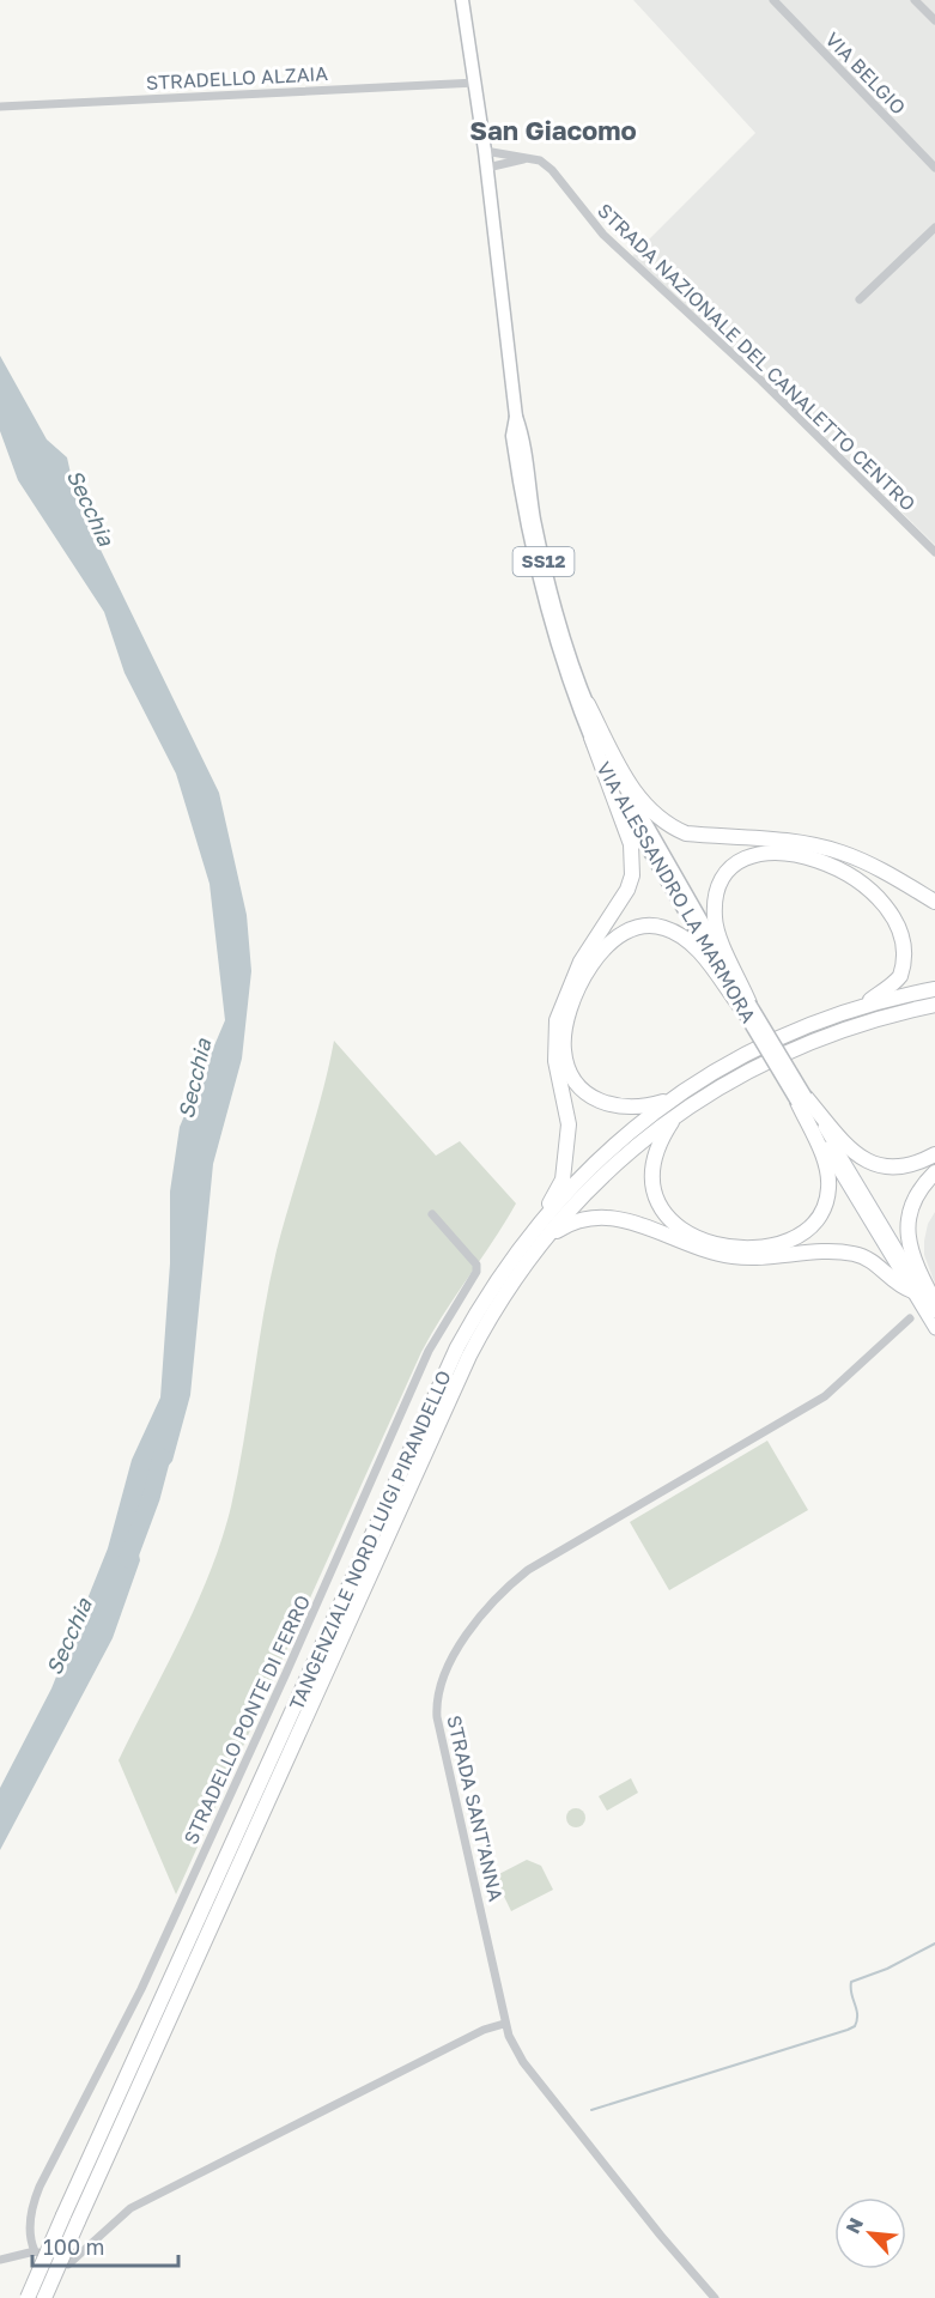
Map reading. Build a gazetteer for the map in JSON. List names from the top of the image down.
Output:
{
  "streets": {
    "highway": ["TANGENZIALE NORD LUIGI PIRANDELLO"],
    "main road": ["SS12", "VIA ALESSANDRO LA MARMORA"],
    "street": [
      "VIA BELGIO",
      "STRADELLO ALZAIA",
      "STRADA NAZIONALE DEL CANALETTO CENTRO",
      "STRADELLO PONTE DI FERRO",
      "STRADA SANT'ANNA"
    ]
  },
  "crossings": [
    ["STRADELLO ALZAIA", "VIA ALESSANDRO LA MARMORA"],
    ["STRADA NAZIONALE DEL CANALETTO CENTRO", "VIA ALESSANDRO LA MARMORA"]
  ],
  "districts": ["San Giacomo"],
  "water": ["Secchia"],
  "scale_bar": "100 m",
  "north": "top left"
}
